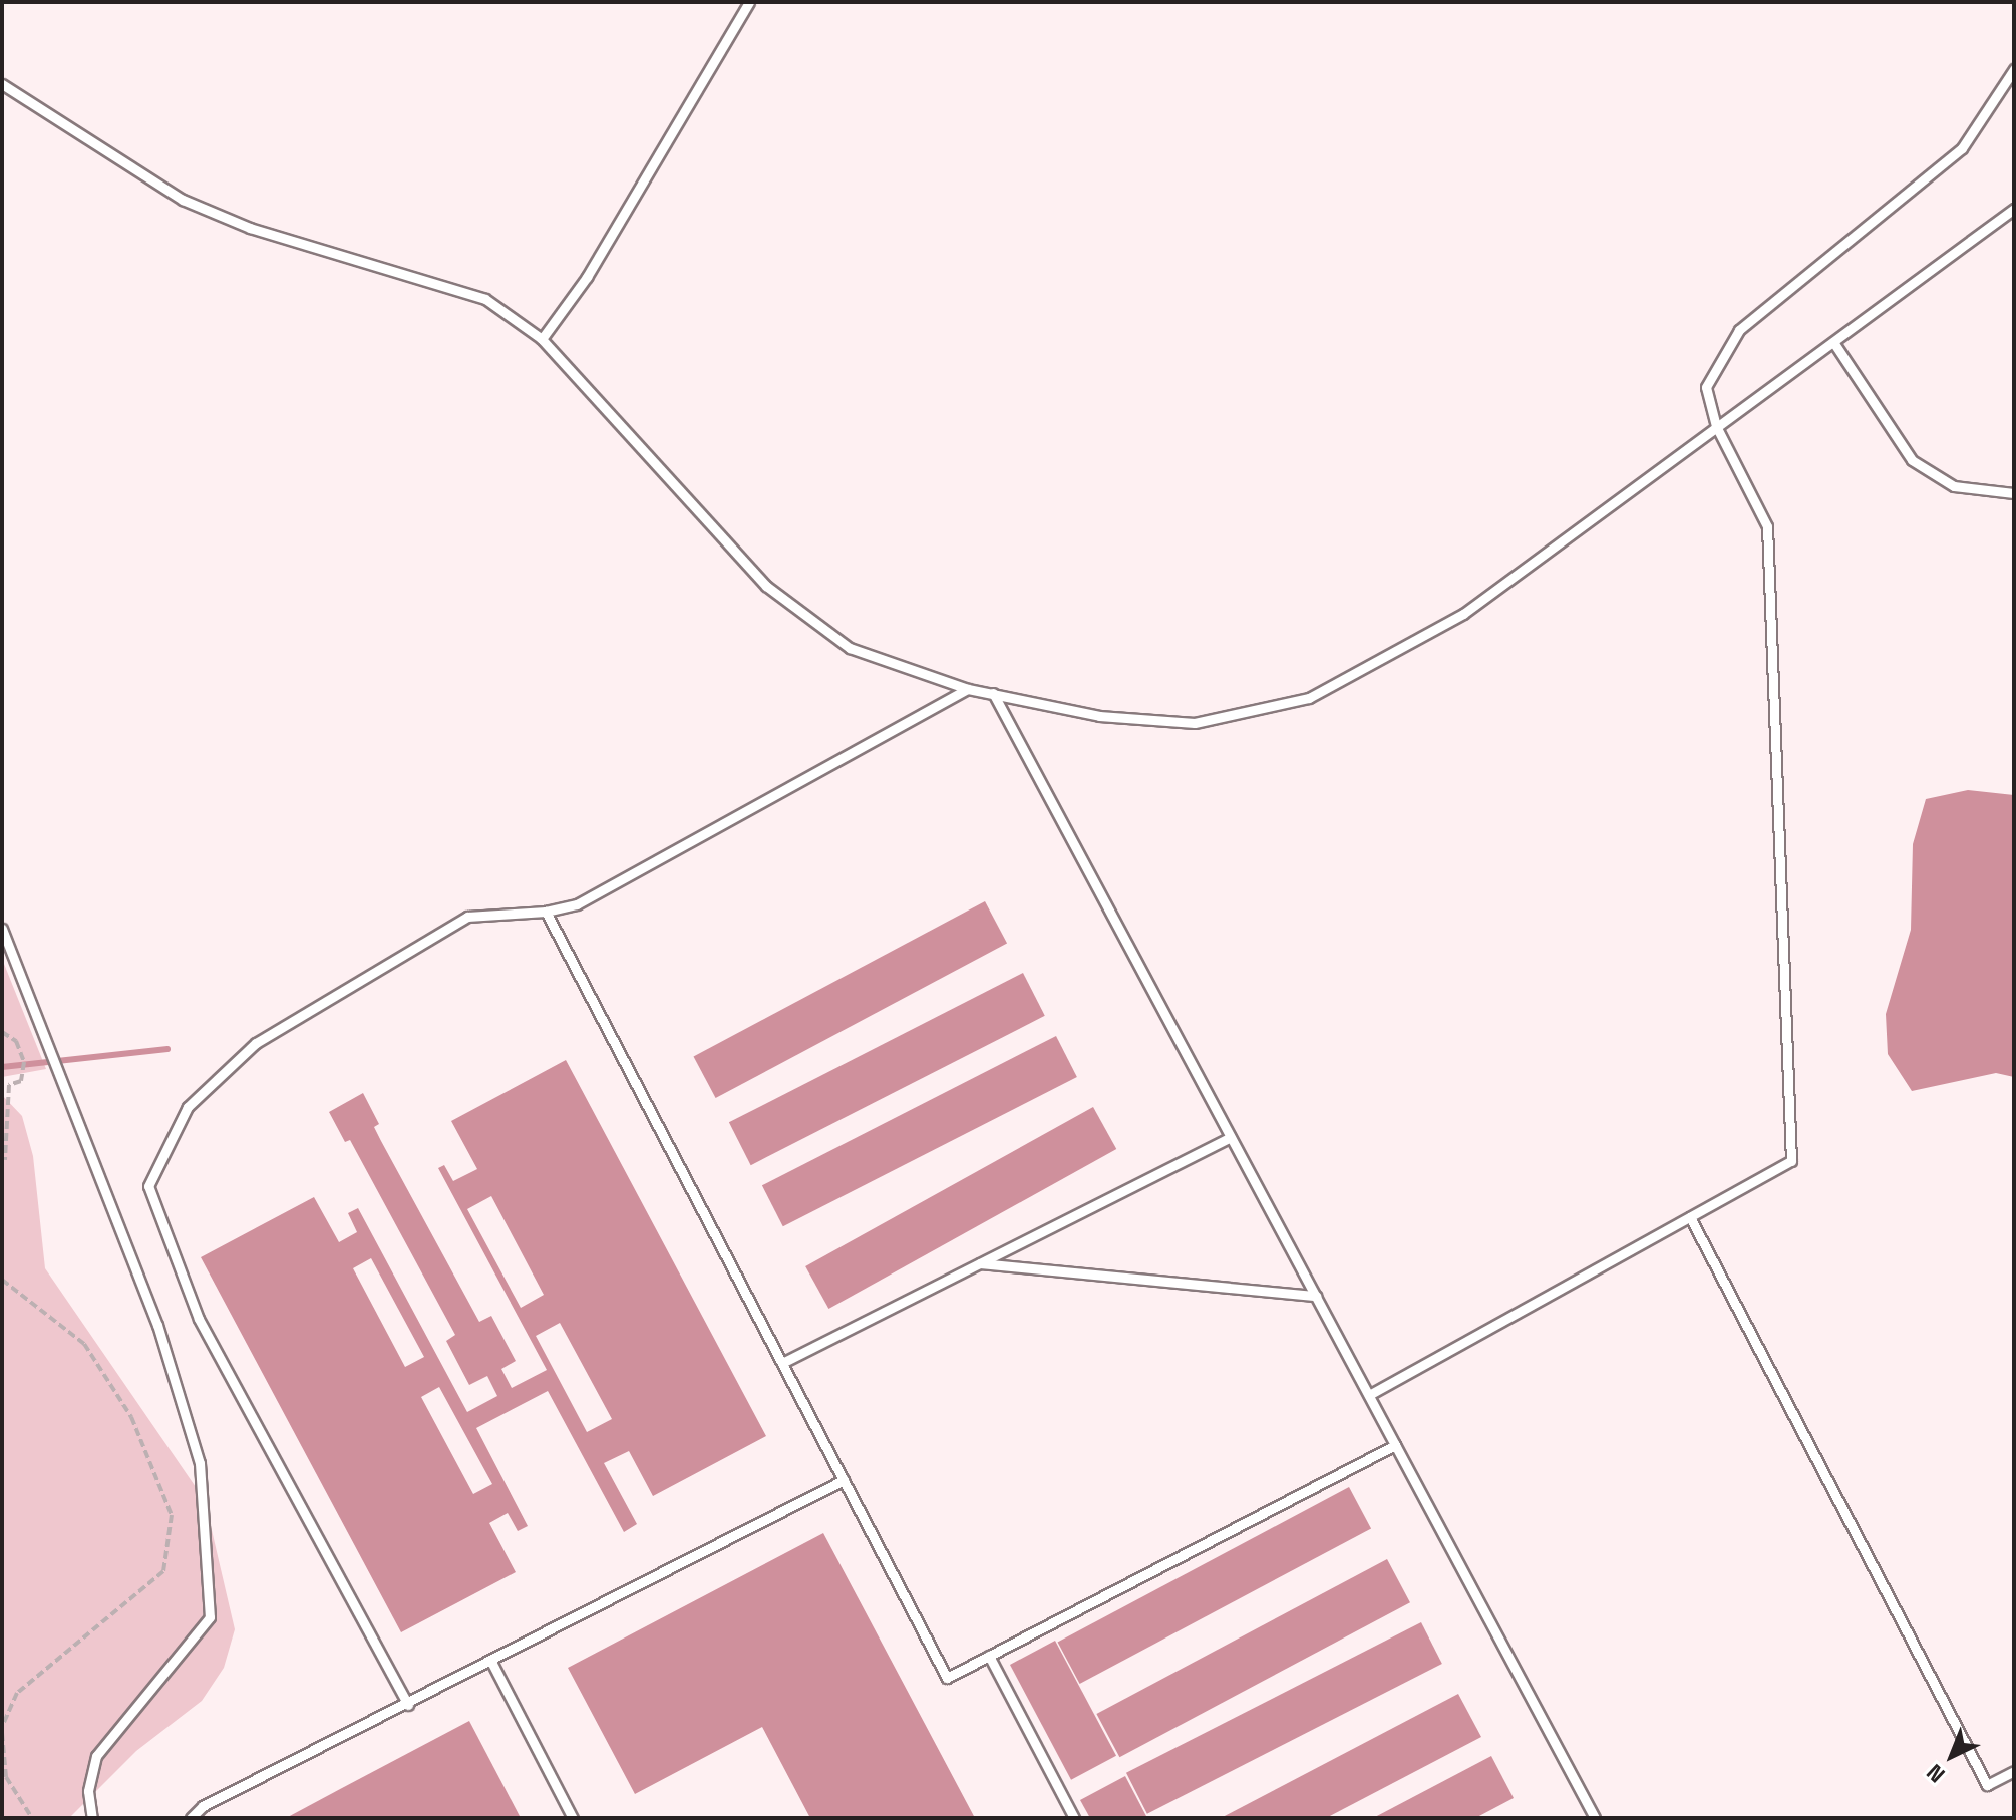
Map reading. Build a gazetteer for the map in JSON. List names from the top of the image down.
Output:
{
  "north": "bottom left"
}
